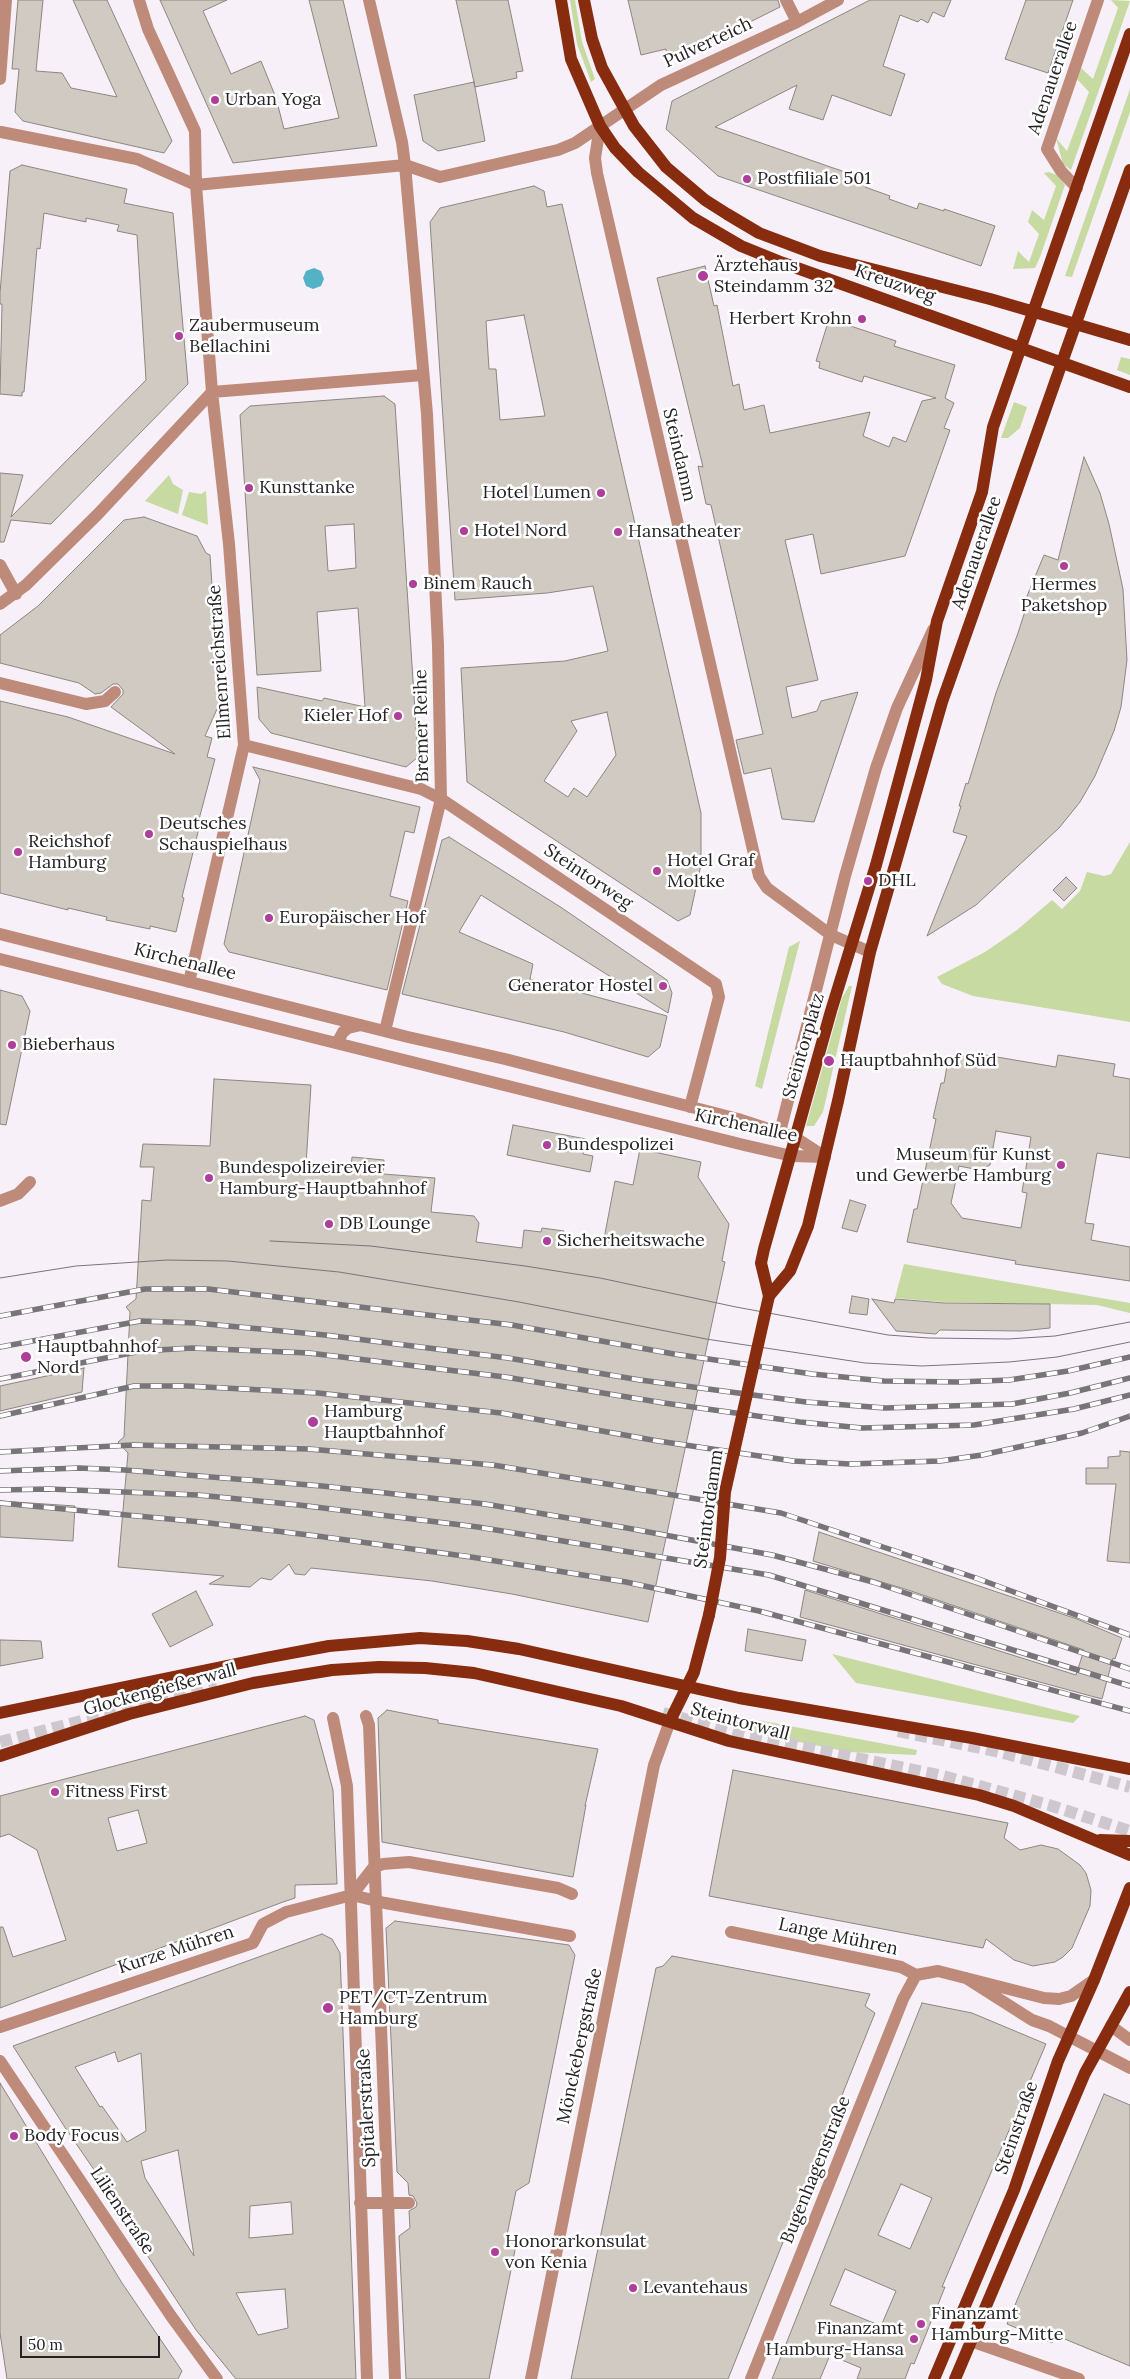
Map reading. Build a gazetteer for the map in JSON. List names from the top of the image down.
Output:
{
  "streets": {
    "main road": [
      "Adenauerallee",
      "Kreuzweg",
      "Steintorplatz",
      "Steintordamm",
      "Glockengießerwall",
      "Steintorwall",
      "Steinstraße"
    ],
    "street": [
      "Pulverteich",
      "Steindamm",
      "Ellmenreichstraße",
      "Bremer Reihe",
      "Steintorweg",
      "Kirchenallee",
      "Lange Mühren",
      "Kurze Mühren",
      "Mönckebergstraße",
      "Spitalerstraße",
      "Bugenhagenstraße",
      "Lilienstraße"
    ]
  },
  "crossings": [
    ["Pulverteich", "Kreuzweg"],
    ["Pulverteich", "Steindamm"],
    ["Pulverteich", "Bremer Reihe"],
    ["Adenauerallee", "Kreuzweg"],
    ["Adenauerallee", "Steindamm"],
    ["Adenauerallee", "Steintorplatz"],
    ["Kreuzweg", "Steindamm"],
    ["Steindamm", "Steintorplatz"],
    ["Ellmenreichstraße", "Steintorweg"],
    ["Ellmenreichstraße", "Kirchenallee"],
    ["Bremer Reihe", "Steintorweg"],
    ["Bremer Reihe", "Kirchenallee"],
    ["Steintorweg", "Kirchenallee"],
    ["Kirchenallee", "Steintorplatz"],
    ["Kirchenallee", "Steintordamm"],
    ["Steintorplatz", "Steintordamm"],
    ["Steintordamm", "Steintorwall"],
    ["Steintordamm", "Mönckebergstraße"],
    ["Glockengießerwall", "Steintorwall"],
    ["Steintorwall", "Mönckebergstraße"],
    ["Lange Mühren", "Steinstraße"],
    ["Lange Mühren", "Bugenhagenstraße"],
    ["Kurze Mühren", "Spitalerstraße"]
  ],
  "places": [
    "Urban Yoga",
    "Postfiliale 501",
    "Ärztehaus Steindamm 32",
    "Herbert Krohn",
    "Zaubermuseum Bellachini",
    "Kunsttanke",
    "Hotel Lumen",
    "Hotel Nord",
    "Hansatheater",
    "Hermes Paketshop",
    "Binem Rauch",
    "Kieler Hof",
    "Deutsches Schauspielhaus",
    "Reichshof Hamburg",
    "Hotel Graf Moltke",
    "DHL",
    "Europäischer Hof",
    "Generator Hostel",
    "Bieberhaus",
    "Hauptbahnhof Süd",
    "Bundespolizei",
    "Museum für Kunst und Gewerbe Hamburg",
    "Bundespolizeirevier Hamburg-Hauptbahnhof",
    "DB Lounge",
    "Sicherheitswache",
    "Hauptbahnhof Nord",
    "Hamburg Hauptbahnhof",
    "Fitness First",
    "PET/CT-Zentrum Hamburg",
    "Body Focus",
    "Honorarkonsulat von Kenia",
    "Levantehaus",
    "Finanzamt Hamburg-Mitte",
    "Finanzamt Hamburg-Hansa"
  ],
  "scale_bar": "50 m"
}
